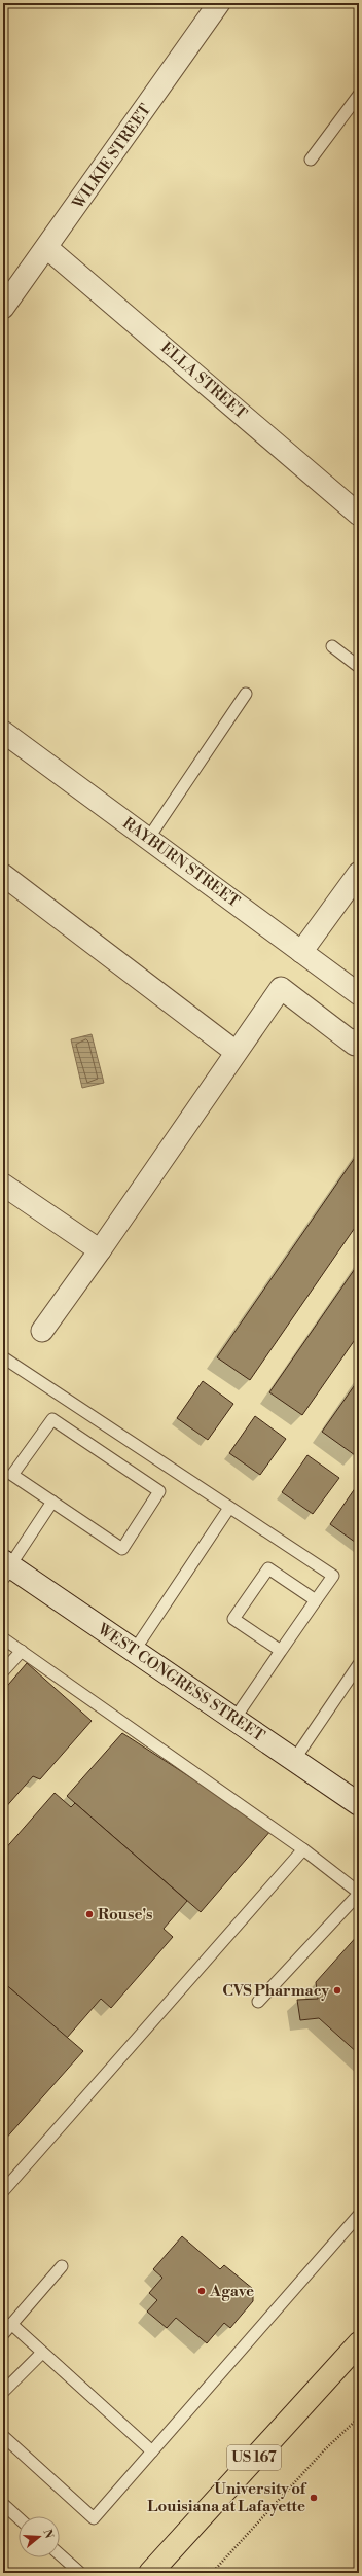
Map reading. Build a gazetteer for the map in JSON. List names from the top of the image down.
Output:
{
  "streets": {
    "main road": ["WEST CONGRESS STREET", "US 167"],
    "street": ["WILKIE STREET", "ELLA STREET", "RAYBURN STREET"]
  },
  "crossings": [
    ["WILKIE STREET", "ELLA STREET"]
  ],
  "places": [
    "Rouse's",
    "CVS Pharmacy",
    "Agave",
    "University of Louisiana at Lafayette"
  ],
  "north": "right"
}
